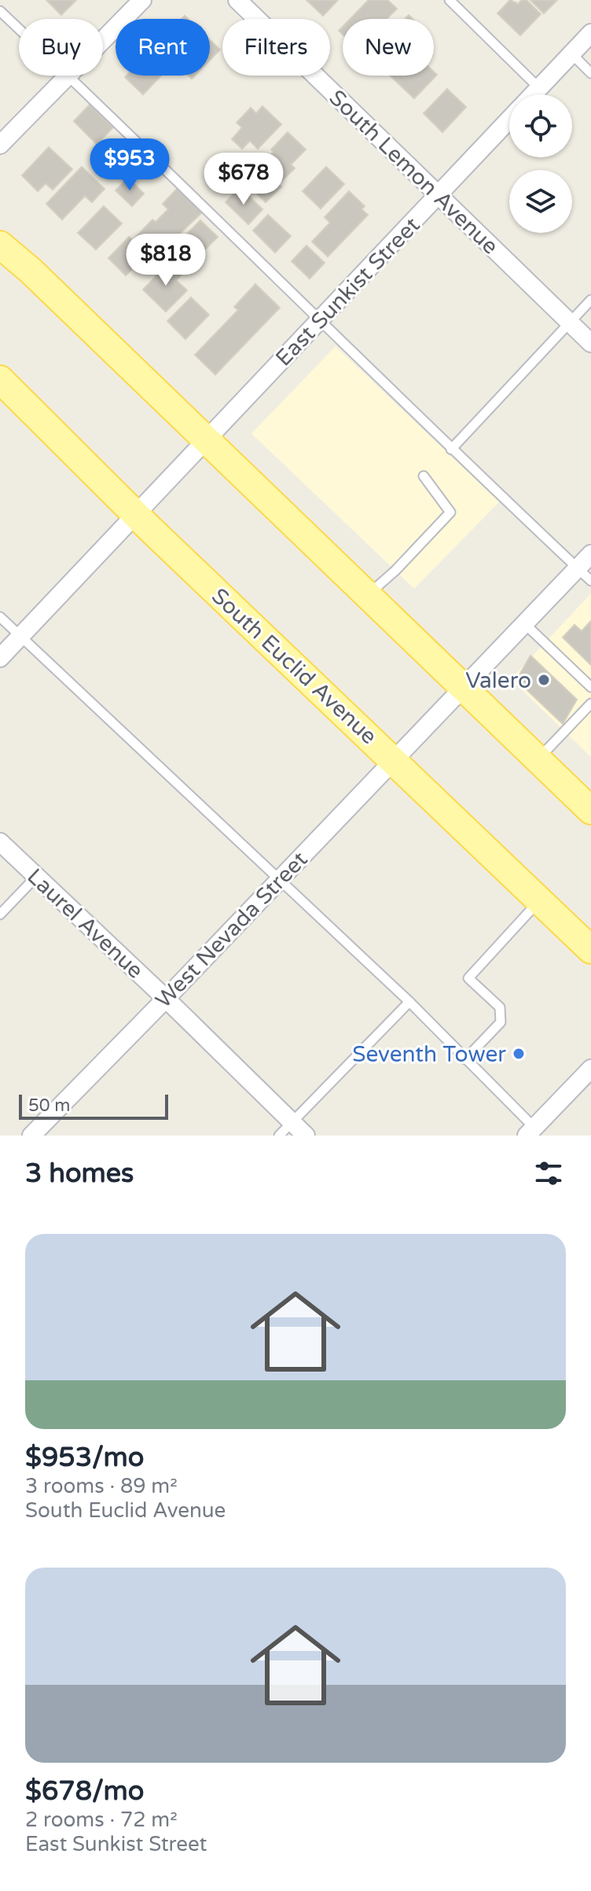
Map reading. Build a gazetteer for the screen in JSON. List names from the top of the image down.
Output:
{
  "streets": {
    "main road": ["South Euclid Avenue"],
    "street": [
      "South Lemon Avenue",
      "East Sunkist Street",
      "Laurel Avenue",
      "West Nevada Street"
    ]
  },
  "crossings": [
    ["South Lemon Avenue", "East Sunkist Street"],
    ["East Sunkist Street", "South Euclid Avenue"],
    ["South Euclid Avenue", "West Nevada Street"],
    ["Laurel Avenue", "West Nevada Street"]
  ],
  "places": ["Valero", "Seventh Tower"],
  "scale_bar": "50 m",
  "page": {
    "chip": [
      "Buy",
      "Rent",
      "Filters",
      "New"
    ],
    "price": ["$953", "$678", "$818"],
    "scale": "50 m",
    "heading": "3 homes",
    "list": [
      {
        "name": "$953/mo",
        "note": "3 rooms · 89 m² · South Euclid Avenue"
      },
      {
        "name": "$678/mo",
        "note": "2 rooms · 72 m² · East Sunkist Street"
      }
    ]
  }
}
